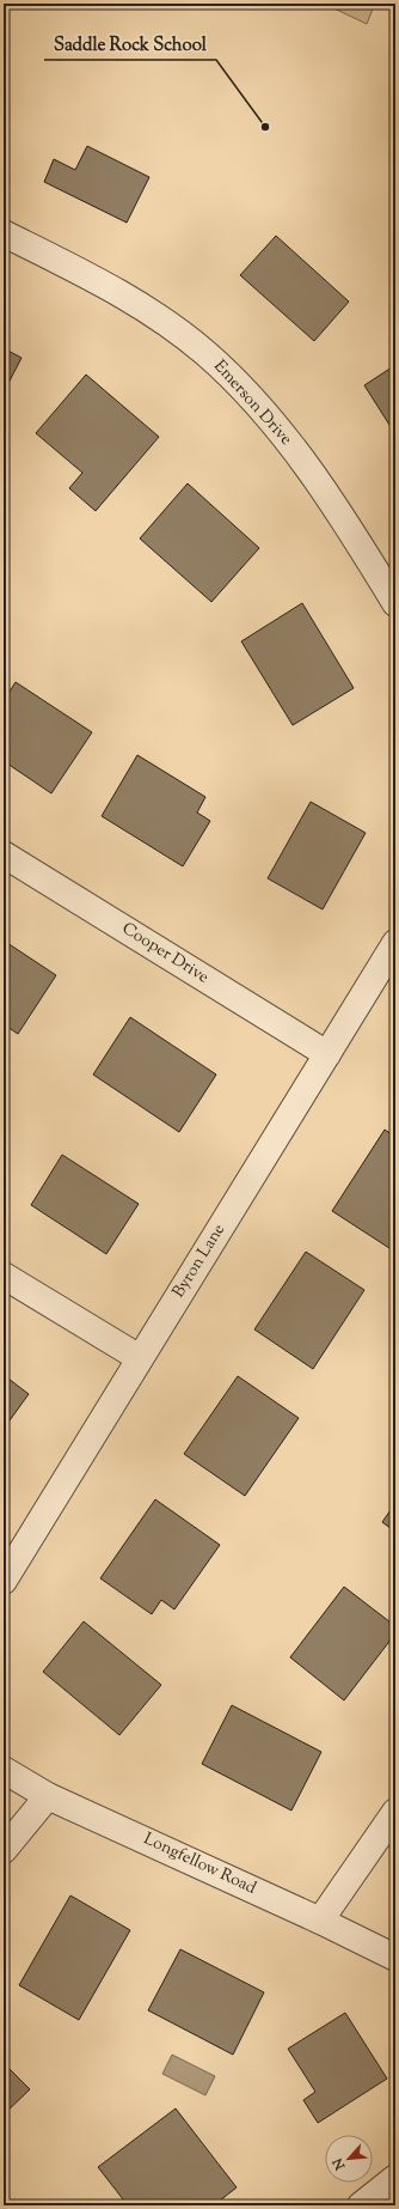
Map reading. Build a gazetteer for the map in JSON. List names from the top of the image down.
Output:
{
  "streets": {
    "street": [
      "Emerson Drive",
      "Cooper Drive",
      "Byron Lane",
      "Longfellow Road"
    ]
  },
  "crossings": [
    ["Cooper Drive", "Byron Lane"]
  ],
  "places": ["Saddle Rock School"],
  "north": "bottom left"
}
